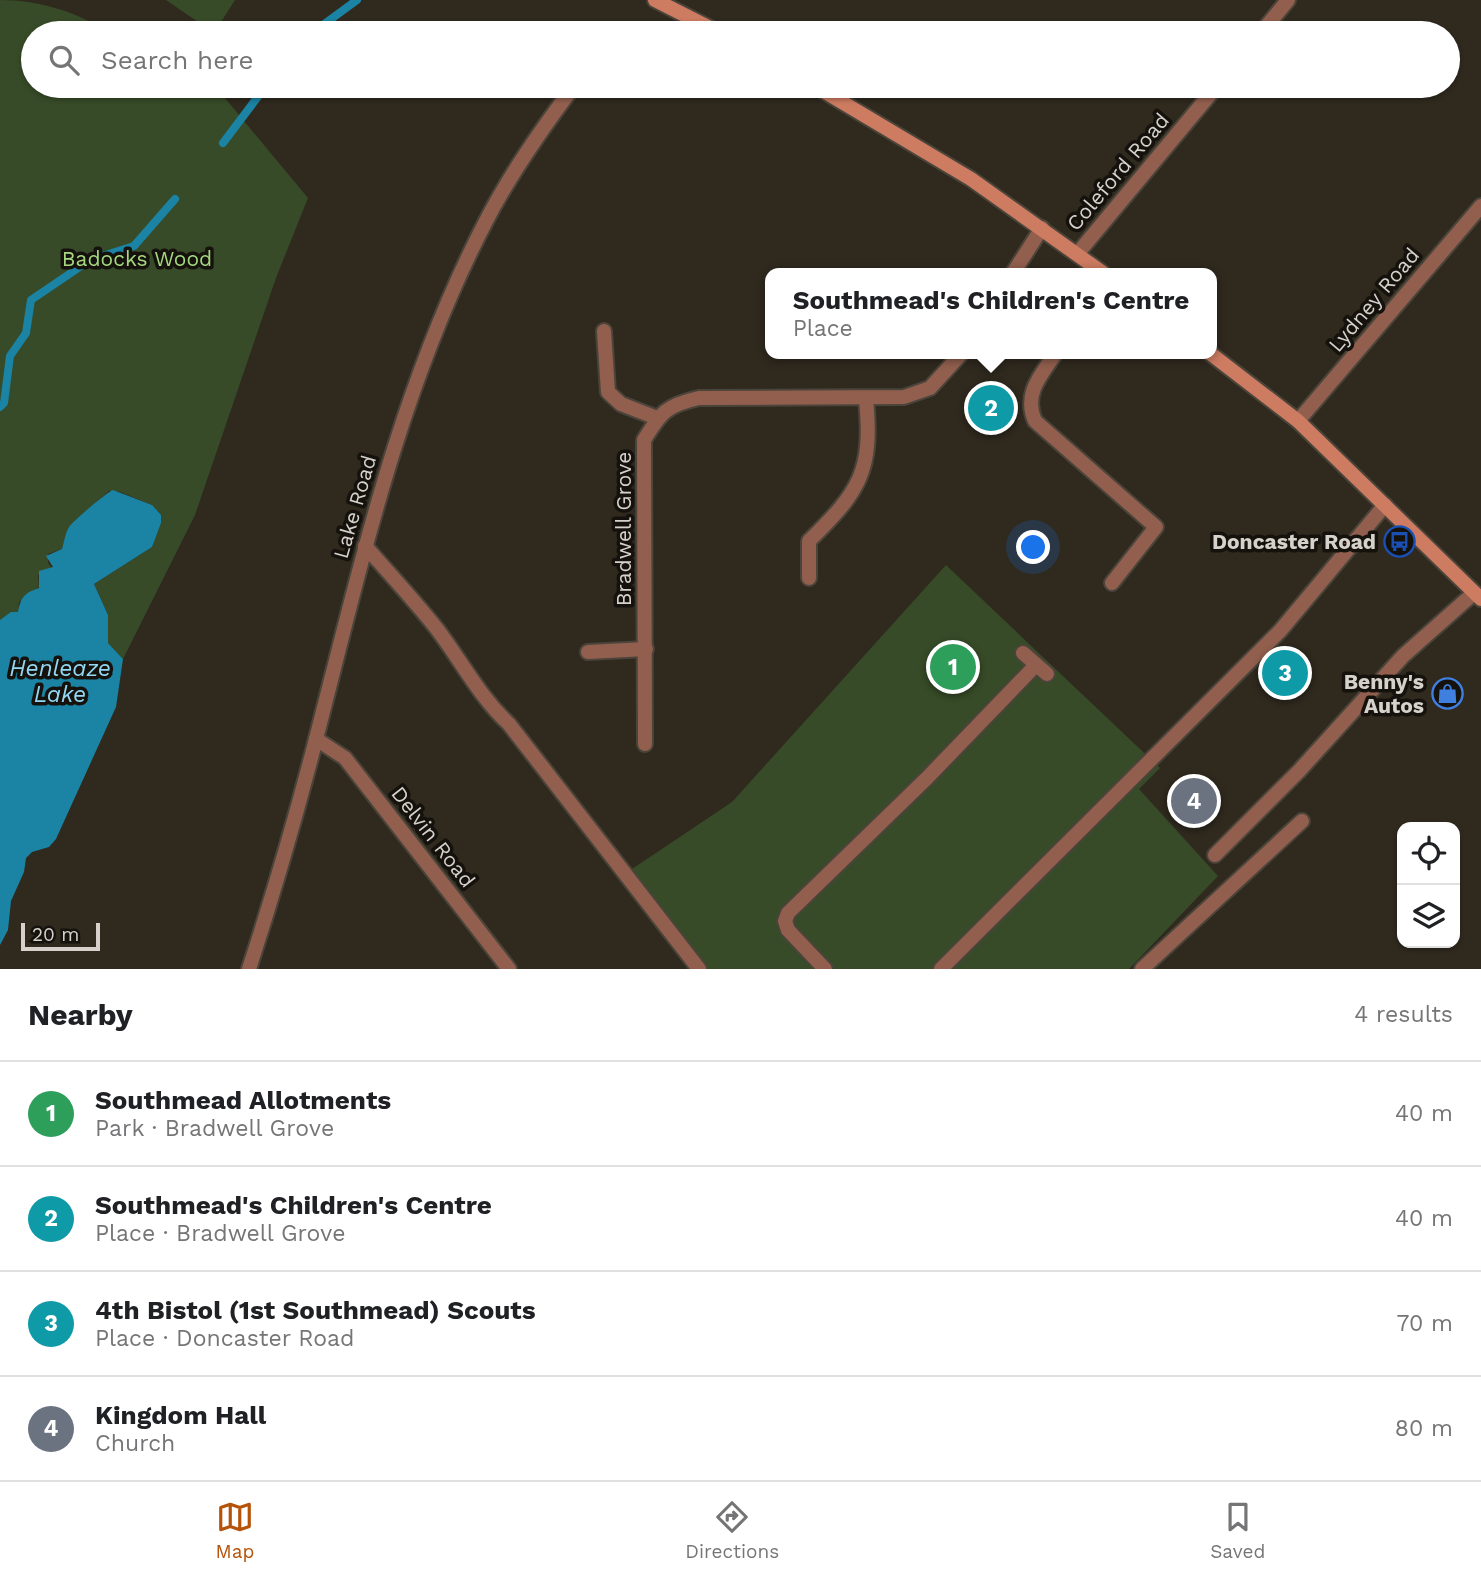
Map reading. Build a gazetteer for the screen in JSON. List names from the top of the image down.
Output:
{
  "streets": {
    "street": [
      "Coleford Road",
      "Lydney Road",
      "Lake Road",
      "Bradwell Grove",
      "Delvin Road"
    ]
  },
  "crossings": [
    ["Lake Road", "Delvin Road"]
  ],
  "water": ["Henleaze Lake"],
  "parks": ["Badocks Wood"],
  "places": {
    "bus stop": ["Doncaster Road"],
    "shop": ["Benny's Autos"]
  },
  "scale_bar": "20 m",
  "page": {
    "search": "Search here",
    "popup": ["Southmead's Children's Centre", "Place"],
    "pins": [
      "2",
      "1",
      "3",
      "4"
    ],
    "scale": "20 m",
    "heading": ["Nearby", "4 results"],
    "list": [
      {
        "mark": "1",
        "name": "Southmead Allotments",
        "note": "Park · Bradwell Grove",
        "value": "40 m"
      },
      {
        "mark": "2",
        "name": "Southmead's Children's Centre",
        "note": "Place · Bradwell Grove",
        "value": "40 m"
      },
      {
        "mark": "3",
        "name": "4th Bistol (1st Southmead) Scouts",
        "note": "Place · Doncaster Road",
        "value": "70 m"
      },
      {
        "mark": "4",
        "name": "Kingdom Hall",
        "note": "Church",
        "value": "80 m"
      }
    ],
    "nav": ["Map", "Directions", "Saved"]
  }
}
